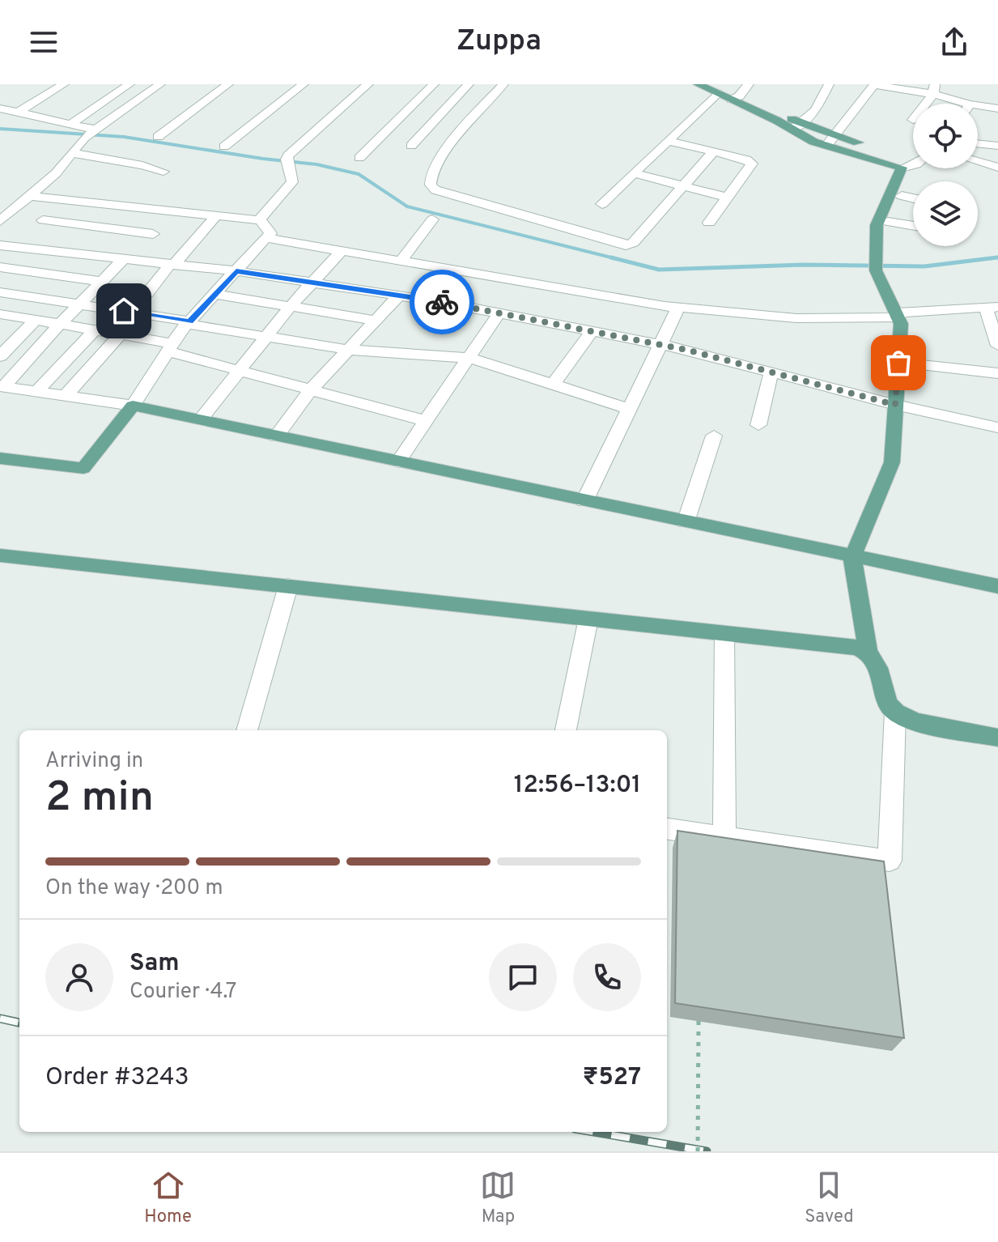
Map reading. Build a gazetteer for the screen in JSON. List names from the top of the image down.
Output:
{
  "page": {
    "header": "Zuppa",
    "heading": ["2 min", "Arriving in", "12:56–13:01"],
    "panel": [
      "Sam",
      "Courier · 4.7",
      "Order #3243",
      "₹527"
    ],
    "bar": "On the way · 200 m",
    "tabs": ["Home", "Map", "Saved"]
  }
}
